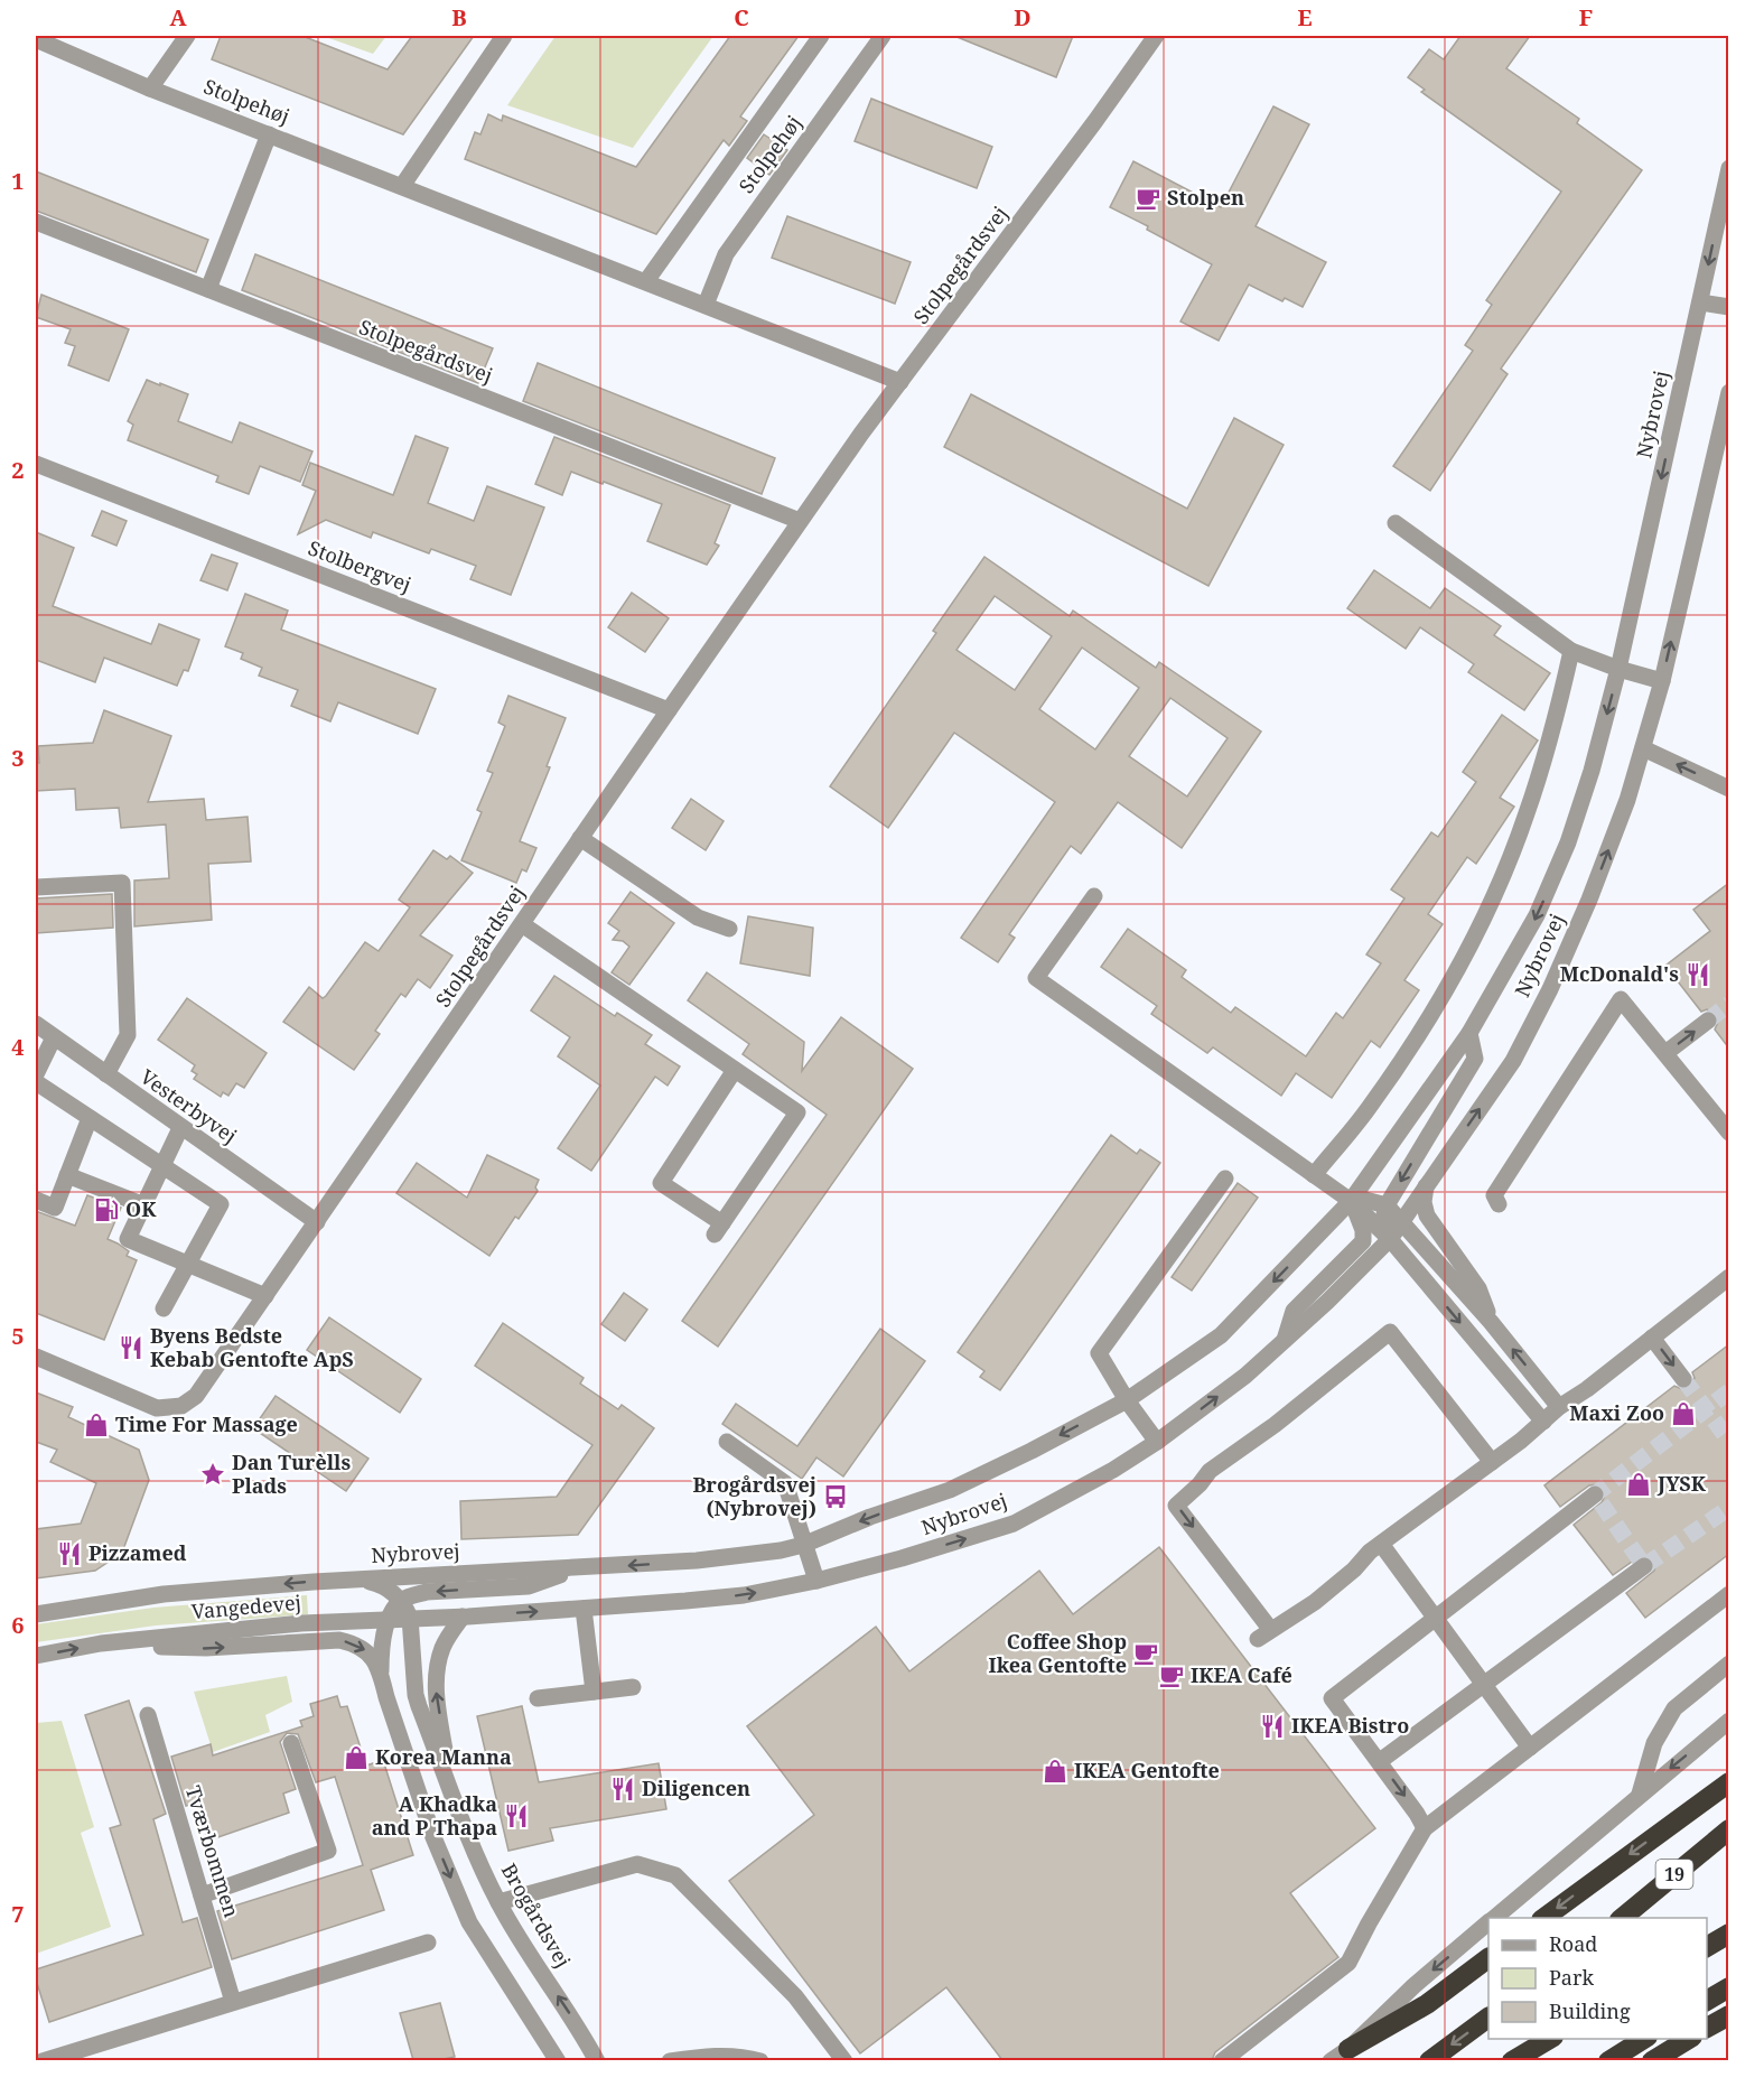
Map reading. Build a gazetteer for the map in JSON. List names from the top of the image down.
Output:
{
  "streets": {
    "highway": ["19"],
    "street": [
      "Stolpehøj",
      "Stolpegårdsvej",
      "Nybrovej",
      "Stolbergvej",
      "Vesterbyvej",
      "Vangedevej",
      "Tværbommen",
      "Brogårdsvej"
    ]
  },
  "crossings": [
    ["Stolpehøj", "Stolpegårdsvej"],
    ["Stolpegårdsvej", "Stolbergvej"],
    ["Stolpegårdsvej", "Vesterbyvej"],
    ["Nybrovej", "Vangedevej"],
    ["Nybrovej", "Brogårdsvej"],
    ["Vangedevej", "Brogårdsvej"]
  ],
  "places": {
    "cafe": ["Stolpen", "Coffee Shop Ikea Gentofte", "IKEA Café"],
    "restaurant": [
      "McDonald's",
      "Byens Bedste Kebab Gentofte ApS",
      "Pizzamed",
      "IKEA Bistro",
      "Diligencen",
      "A Khadka and P Thapa"
    ],
    "fuel station": ["OK"],
    "shop": [
      "Maxi Zoo",
      "Time For Massage",
      "JYSK",
      "Korea Manna",
      "IKEA Gentofte"
    ],
    "place": ["Dan Turèlls Plads"],
    "bus stop": ["Brogårdsvej (Nybrovej)"]
  },
  "legend": ["Road", "Park", "Building"],
  "grid": {
    "columns": [
      "A",
      "B",
      "C",
      "D",
      "E",
      "F"
    ],
    "rows": [
      "1",
      "2",
      "3",
      "4",
      "5",
      "6",
      "7"
    ]
  }
}
